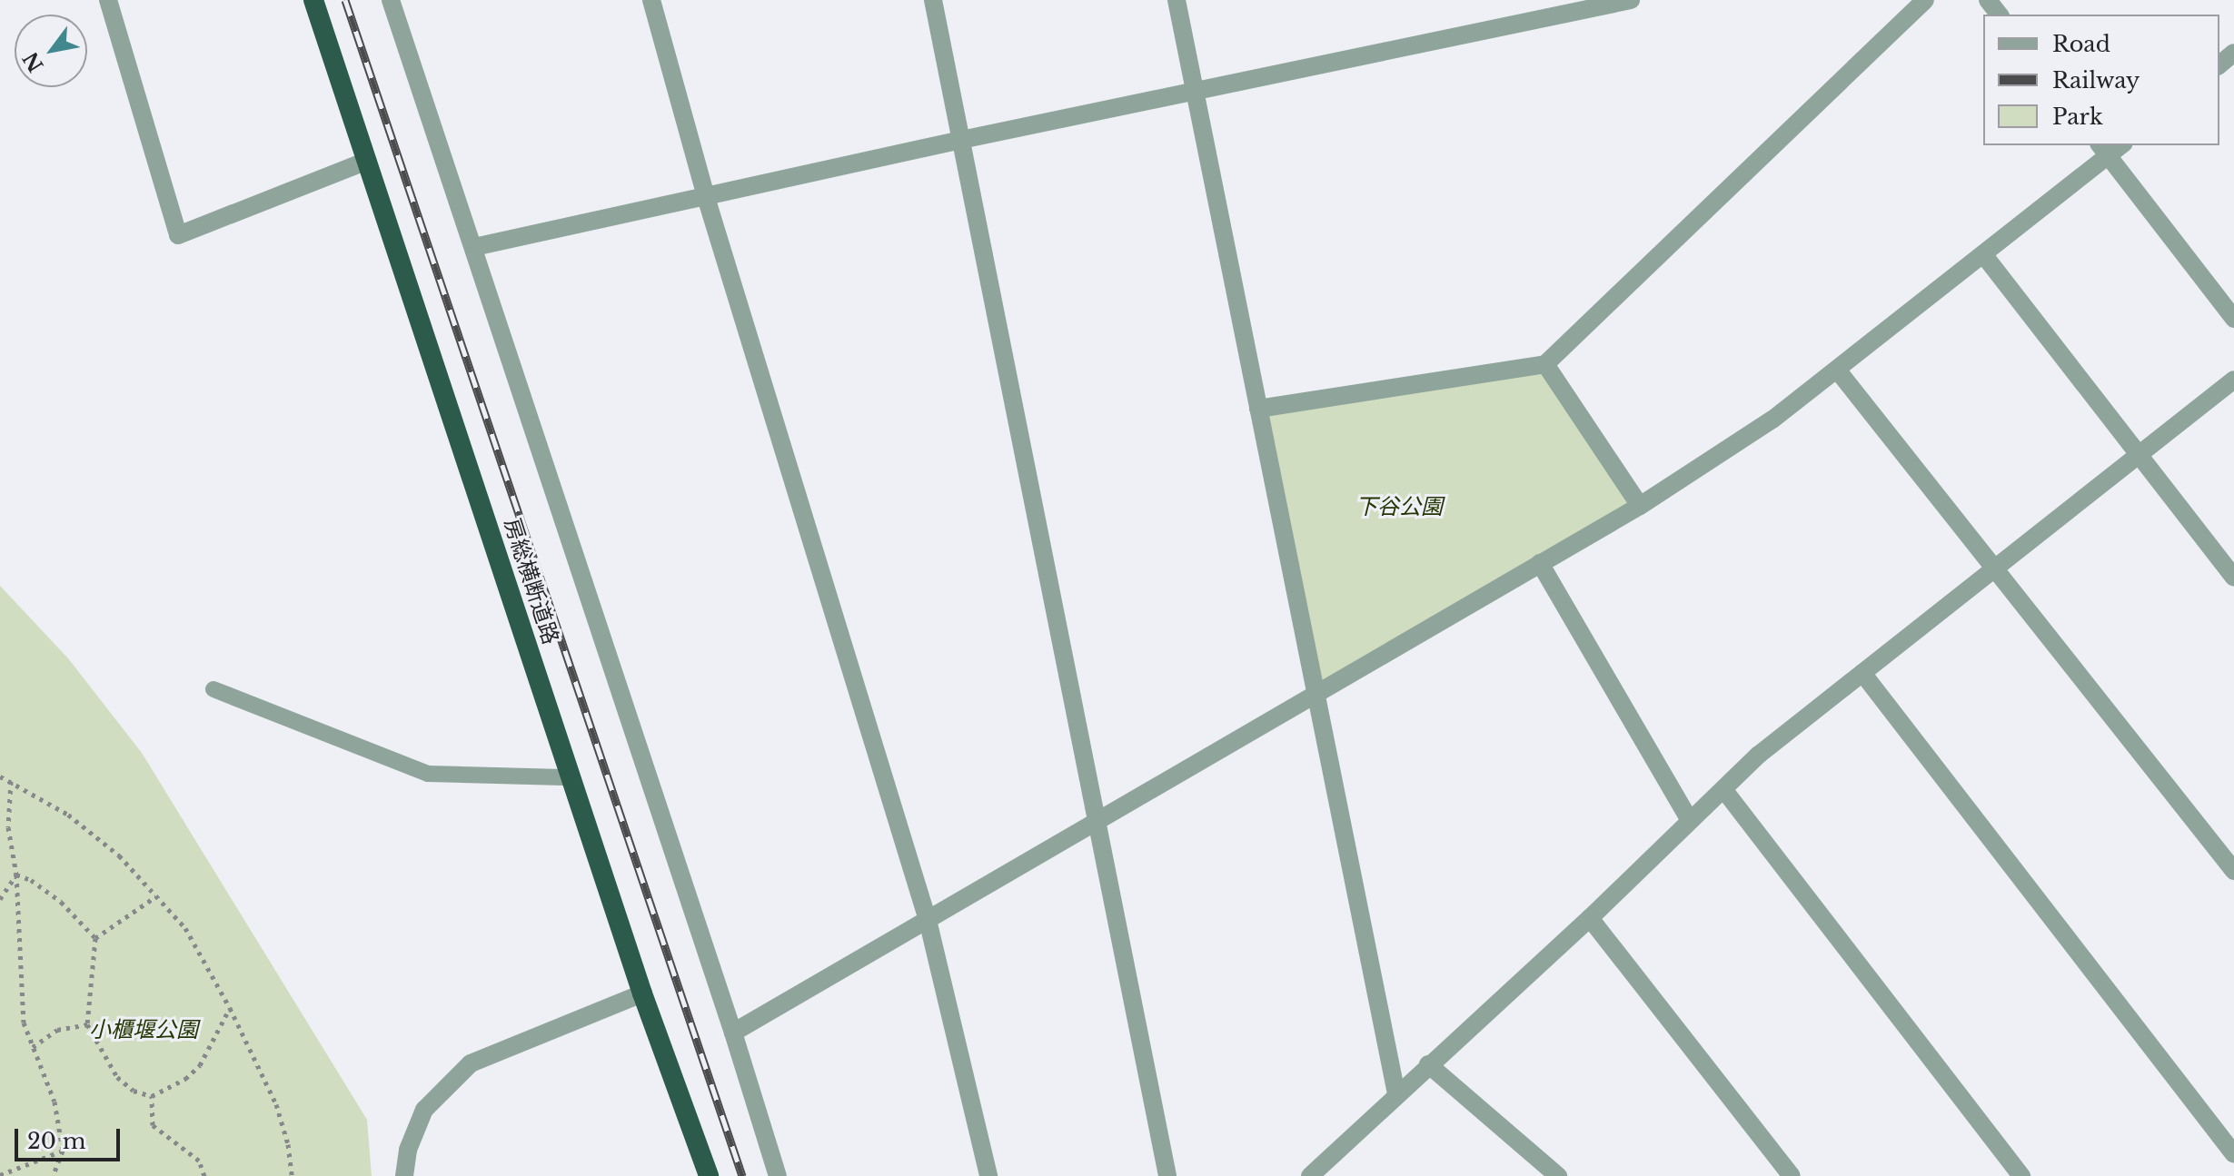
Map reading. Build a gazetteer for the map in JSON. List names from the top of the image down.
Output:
{
  "streets": {
    "highway": ["房総横断道路"]
  },
  "parks": ["下谷公園", "小櫃堰公園"],
  "legend": ["Road", "Railway", "Park"],
  "scale_bar": "20 m",
  "north": "bottom left"
}
